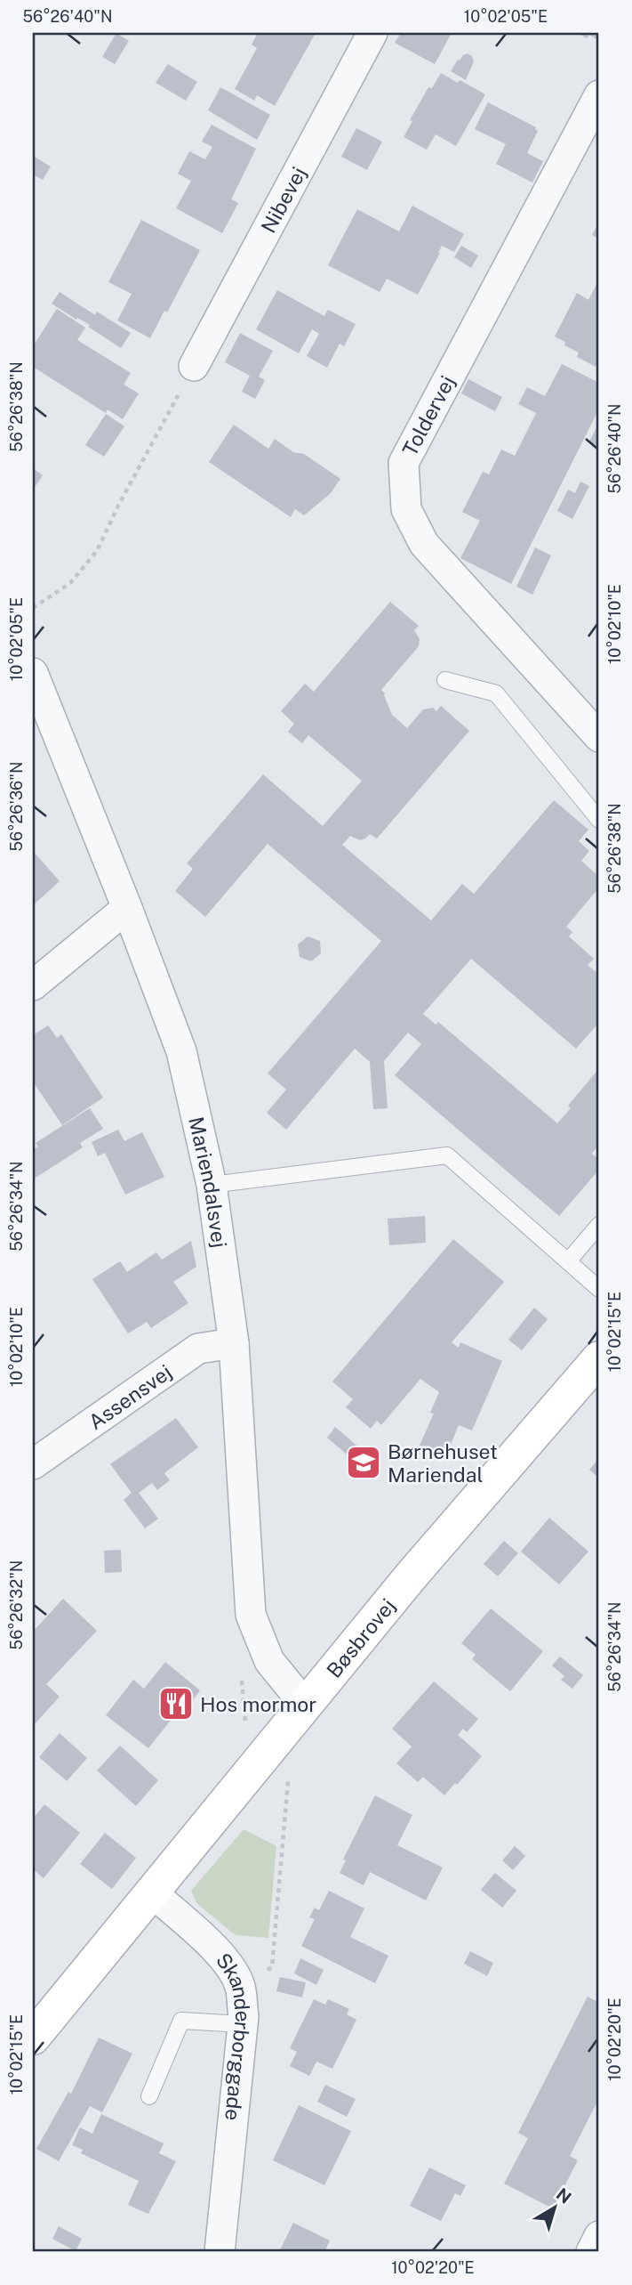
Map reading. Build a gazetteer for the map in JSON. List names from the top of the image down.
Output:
{
  "streets": {
    "street": [
      "Nibevej",
      "Toldervej",
      "Mariendalsvej",
      "Assensvej",
      "Bøsbrovej",
      "Skanderborggade"
    ]
  },
  "crossings": [
    ["Mariendalsvej", "Assensvej"],
    ["Mariendalsvej", "Bøsbrovej"],
    ["Bøsbrovej", "Skanderborggade"]
  ],
  "places": {
    "school or university": ["Børnehuset Mariendal"],
    "restaurant": ["Hos mormor"]
  },
  "north": "top right",
  "coordinates": [
    "56°26'40\"N",
    "10°02'05\"E",
    "56°26'38\"N",
    "10°02'10\"E",
    "56°26'36\"N",
    "56°26'34\"N",
    "10°02'15\"E",
    "56°26'32\"N",
    "10°02'20\"E"
  ]
}
